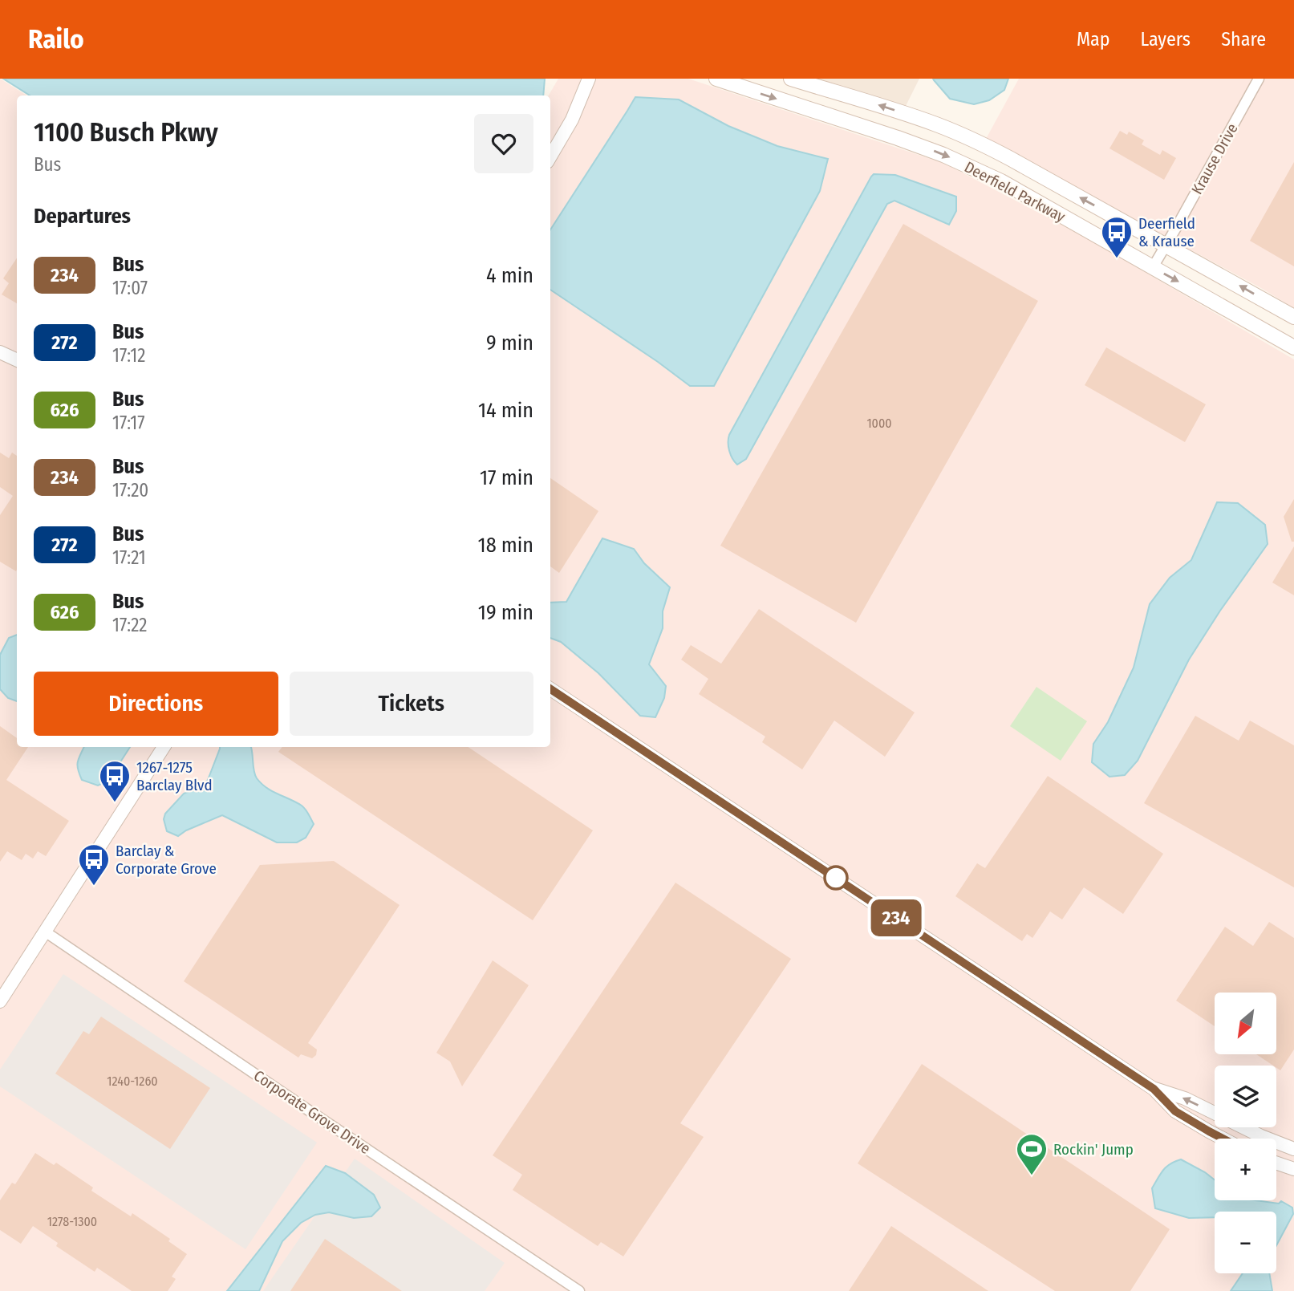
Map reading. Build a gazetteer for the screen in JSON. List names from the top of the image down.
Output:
{
  "streets": {
    "main road": ["Deerfield Parkway"],
    "street": ["Krause Drive", "Corporate Grove Drive"]
  },
  "crossings": [
    ["Krause Drive", "Deerfield Parkway"]
  ],
  "places": {
    "bus stop": ["Deerfield & Krause", "1267-1275 Barclay Blvd", "Barclay & Corporate Grove"],
    "sports": ["Rockin' Jump"]
  },
  "lines": ["bus line 234"],
  "house_numbers": ["1000", "1240-1260", "1278-1300"],
  "north": "bottom left",
  "page": {
    "header": "Railo",
    "nav": ["Map", "Layers", "Share"],
    "on_map": "234",
    "heading": [
      ["1100 Busch Pkwy", "Bus"],
      "Departures"
    ],
    "list": [
      {
        "mark": "234",
        "name": "Bus",
        "note": "17:07",
        "value": "4 min"
      },
      {
        "mark": "272",
        "name": "Bus",
        "note": "17:12",
        "value": "9 min"
      },
      {
        "mark": "626",
        "name": "Bus",
        "note": "17:17",
        "value": "14 min"
      },
      {
        "mark": "234",
        "name": "Bus",
        "note": "17:20",
        "value": "17 min"
      },
      {
        "mark": "272",
        "name": "Bus",
        "note": "17:21",
        "value": "18 min"
      },
      {
        "mark": "626",
        "name": "Bus",
        "note": "17:22",
        "value": "19 min"
      }
    ],
    "buttons": ["Directions", "Tickets"],
    "map_buttons": ["+", "−"]
  }
}
